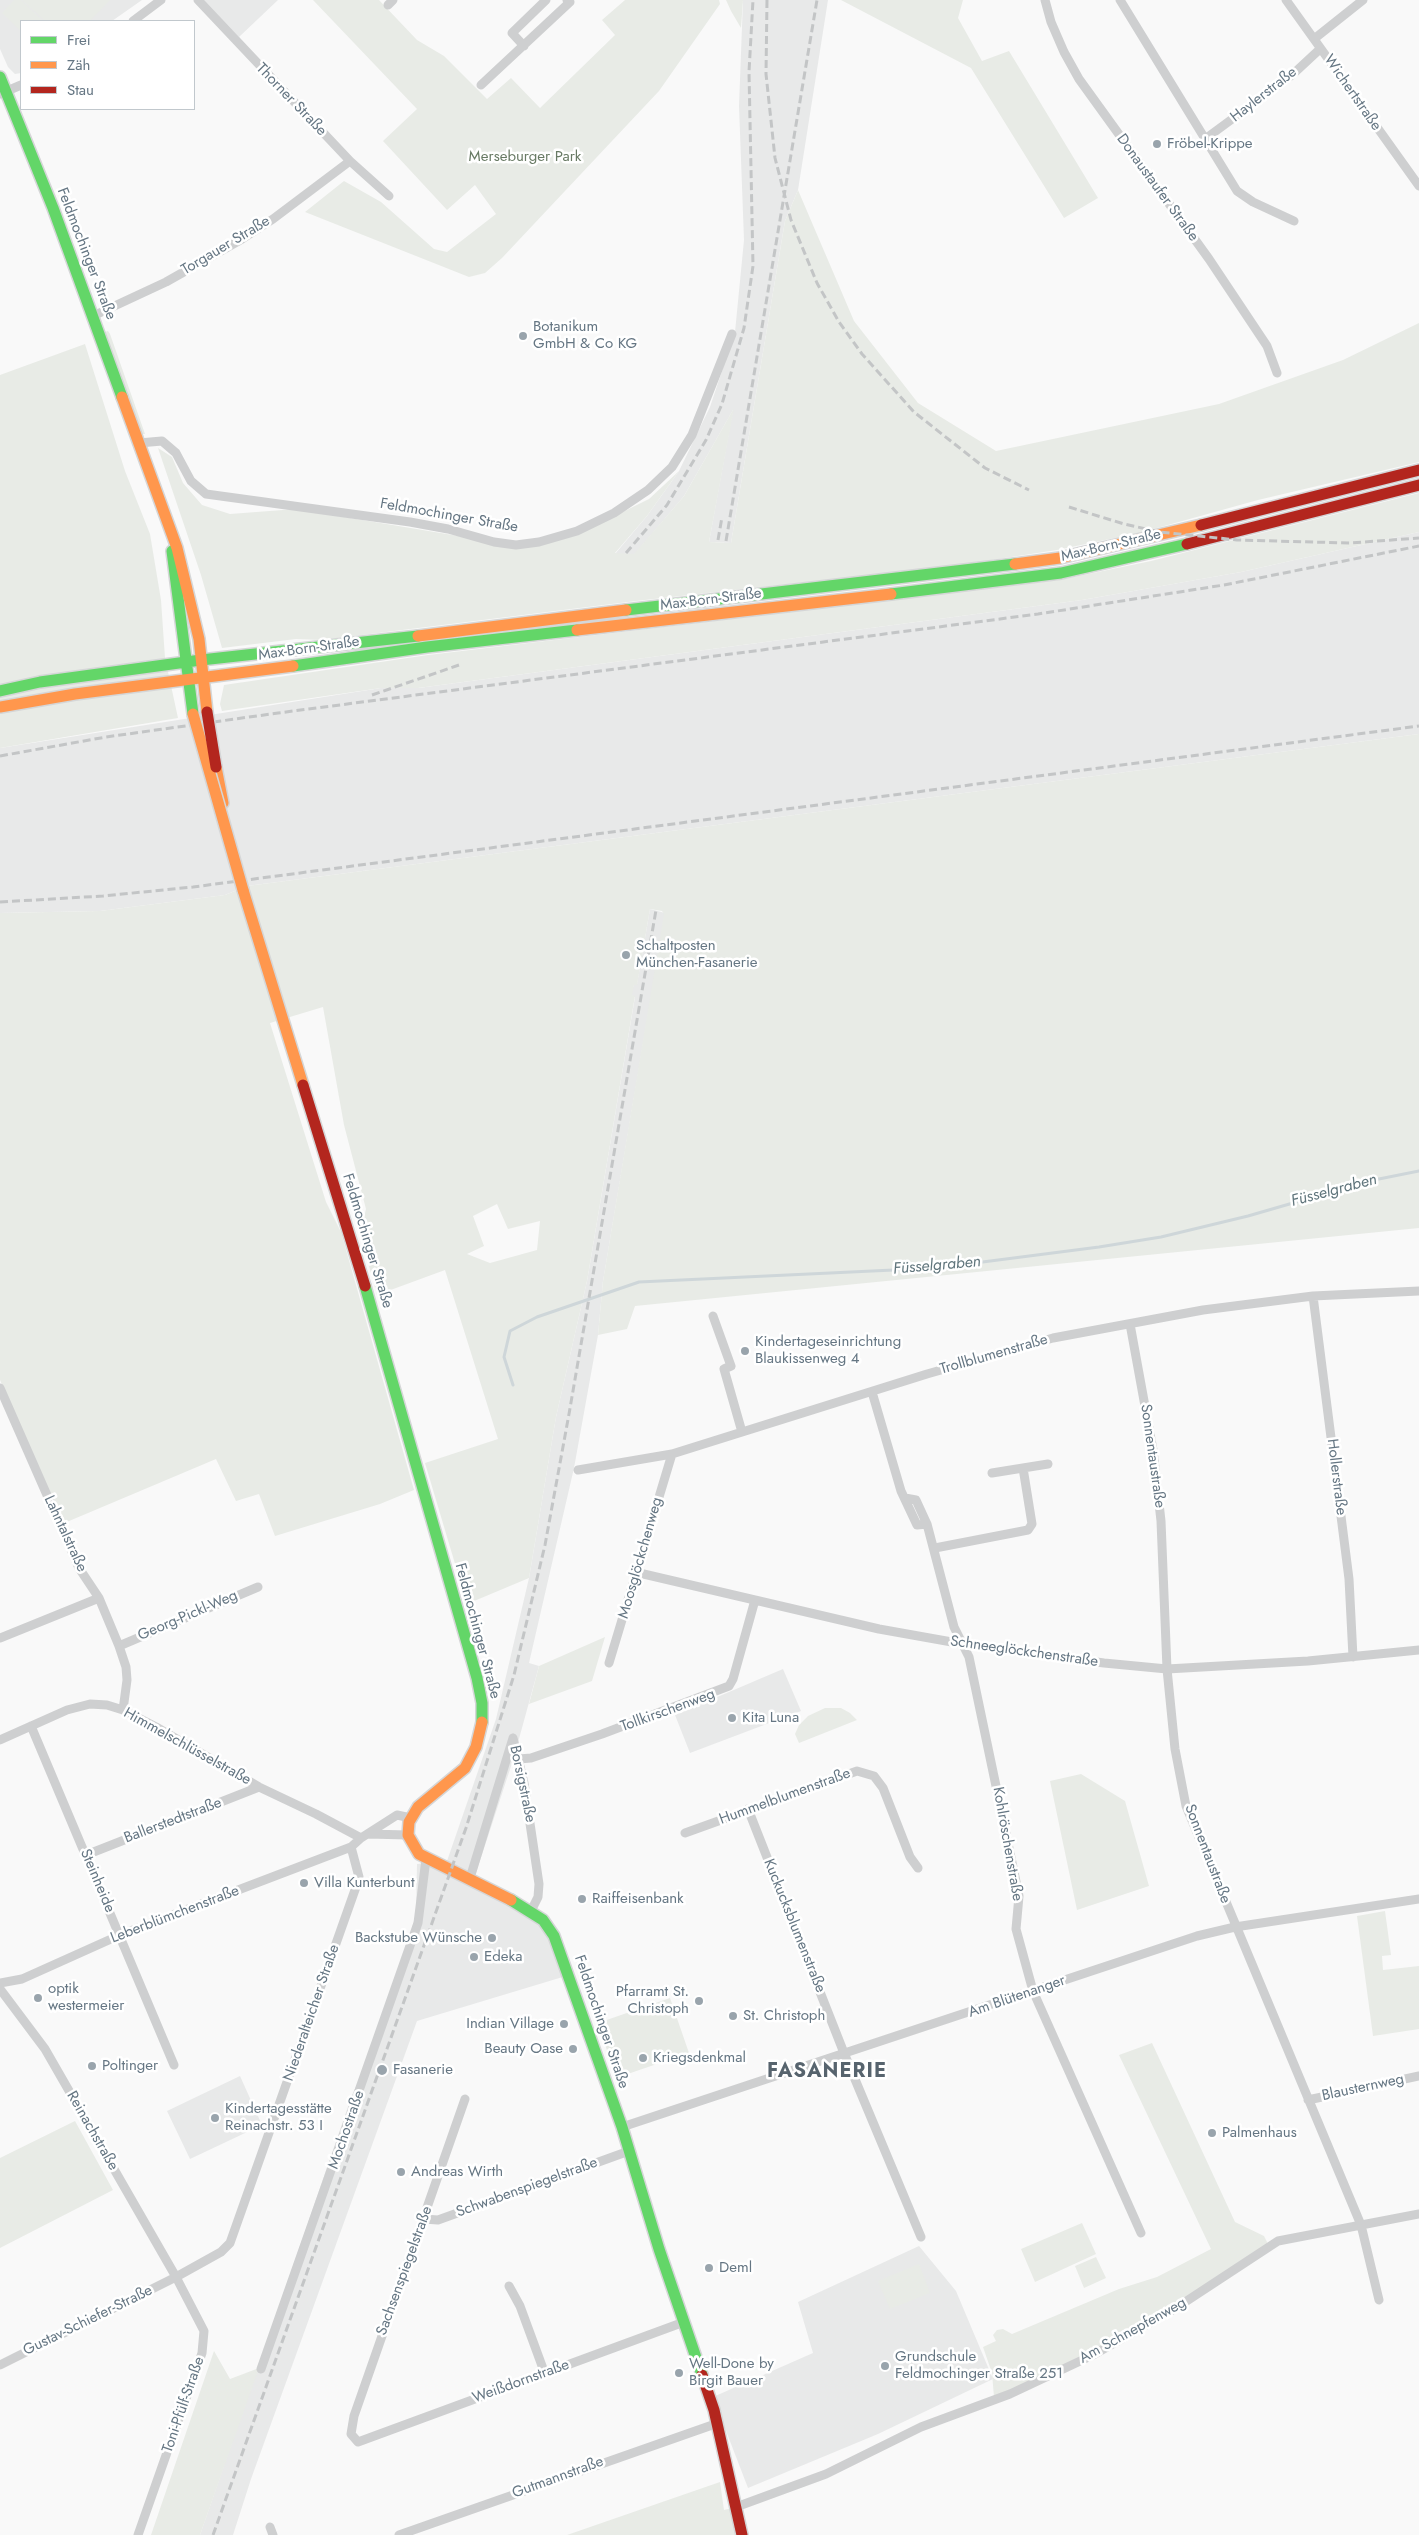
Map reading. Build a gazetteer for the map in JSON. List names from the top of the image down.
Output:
{
  "streets": {
    "main road": ["Feldmochinger Straße", "Max-Born-Straße"],
    "street": [
      "Wichertstraße",
      "Haylerstraße",
      "Thorner Straße",
      "Donaustaufer Straße",
      "Torgauer Straße",
      "Trollblumenstraße",
      "Sonnentaustraße",
      "Hollerstraße",
      "Lahntalstraße",
      "Moosglöckchenweg",
      "Georg-Pickl-Weg",
      "Schneeglöckchenstraße",
      "Tollkirschenweg",
      "Himmelschlüsselstraße",
      "Borsigstraße",
      "Hummelblumenstraße",
      "Ballerstedtstraße",
      "Kohlröschenstraße",
      "Steinheide",
      "Leberblümchenstraße",
      "Kuckucksblumenstraße",
      "Am Blütenanger",
      "Niederalteicher Straße",
      "Blausternweg",
      "Mochostraße",
      "Reinachstraße",
      "Schwabenspiegelstraße",
      "Sachsenspiegelstraße",
      "Gustav-Schiefer-Straße",
      "Am Schnepfenweg",
      "Weißdornstraße",
      "Toni-Pfülf-Straße",
      "Gutmannstraße"
    ]
  },
  "crossings": [
    ["Wichertstraße", "Haylerstraße"],
    ["Thorner Straße", "Torgauer Straße"],
    ["Torgauer Straße", "Feldmochinger Straße"],
    ["Feldmochinger Straße", "Max-Born-Straße"],
    ["Feldmochinger Straße", "Borsigstraße"],
    ["Feldmochinger Straße", "Am Blütenanger"],
    ["Feldmochinger Straße", "Mochostraße"],
    ["Feldmochinger Straße", "Schwabenspiegelstraße"],
    ["Feldmochinger Straße", "Am Schnepfenweg"],
    ["Feldmochinger Straße", "Weißdornstraße"],
    ["Feldmochinger Straße", "Gutmannstraße"],
    ["Trollblumenstraße", "Sonnentaustraße"],
    ["Trollblumenstraße", "Hollerstraße"],
    ["Trollblumenstraße", "Moosglöckchenweg"],
    ["Trollblumenstraße", "Kohlröschenstraße"],
    ["Sonnentaustraße", "Schneeglöckchenstraße"],
    ["Sonnentaustraße", "Am Blütenanger"],
    ["Sonnentaustraße", "Blausternweg"],
    ["Sonnentaustraße", "Am Schnepfenweg"],
    ["Hollerstraße", "Schneeglöckchenstraße"],
    ["Lahntalstraße", "Georg-Pickl-Weg"],
    ["Lahntalstraße", "Himmelschlüsselstraße"],
    ["Moosglöckchenweg", "Schneeglöckchenstraße"],
    ["Schneeglöckchenstraße", "Tollkirschenweg"],
    ["Schneeglöckchenstraße", "Kohlröschenstraße"],
    ["Tollkirschenweg", "Borsigstraße"],
    ["Himmelschlüsselstraße", "Ballerstedtstraße"],
    ["Himmelschlüsselstraße", "Steinheide"],
    ["Hummelblumenstraße", "Kuckucksblumenstraße"],
    ["Ballerstedtstraße", "Steinheide"],
    ["Kohlröschenstraße", "Am Blütenanger"],
    ["Steinheide", "Leberblümchenstraße"],
    ["Leberblümchenstraße", "Niederalteicher Straße"],
    ["Kuckucksblumenstraße", "Am Blütenanger"],
    ["Niederalteicher Straße", "Reinachstraße"],
    ["Niederalteicher Straße", "Gustav-Schiefer-Straße"],
    ["Niederalteicher Straße", "Toni-Pfülf-Straße"],
    ["Reinachstraße", "Gustav-Schiefer-Straße"],
    ["Reinachstraße", "Toni-Pfülf-Straße"],
    ["Schwabenspiegelstraße", "Sachsenspiegelstraße"],
    ["Sachsenspiegelstraße", "Weißdornstraße"],
    ["Gustav-Schiefer-Straße", "Toni-Pfülf-Straße"]
  ],
  "districts": ["FASANERIE"],
  "water": ["Füsselgraben"],
  "parks": ["Merseburger Park"],
  "places": [
    "Fröbel-Krippe",
    "Botanikum GmbH & Co KG",
    "Schaltposten München-Fasanerie",
    "Kindertageseinrichtung Blaukissenweg 4",
    "Kita Luna",
    "Villa Kunterbunt",
    "Raiffeisenbank",
    "Backstube Wünsche",
    "Edeka",
    "optik westermeier",
    "Pfarramt St. Christoph",
    "St. Christoph",
    "Indian Village",
    "Beauty Oase",
    "Kriegsdenkmal",
    "Poltinger",
    "Fasanerie",
    "Kindertagesstätte Reinachstr. 53 I",
    "Palmenhaus",
    "Andreas Wirth",
    "Deml",
    "Grundschule Feldmochinger Straße 251",
    "Well-Done by Birgit Bauer"
  ],
  "legend": ["Frei", "Zäh", "Stau"]
}
